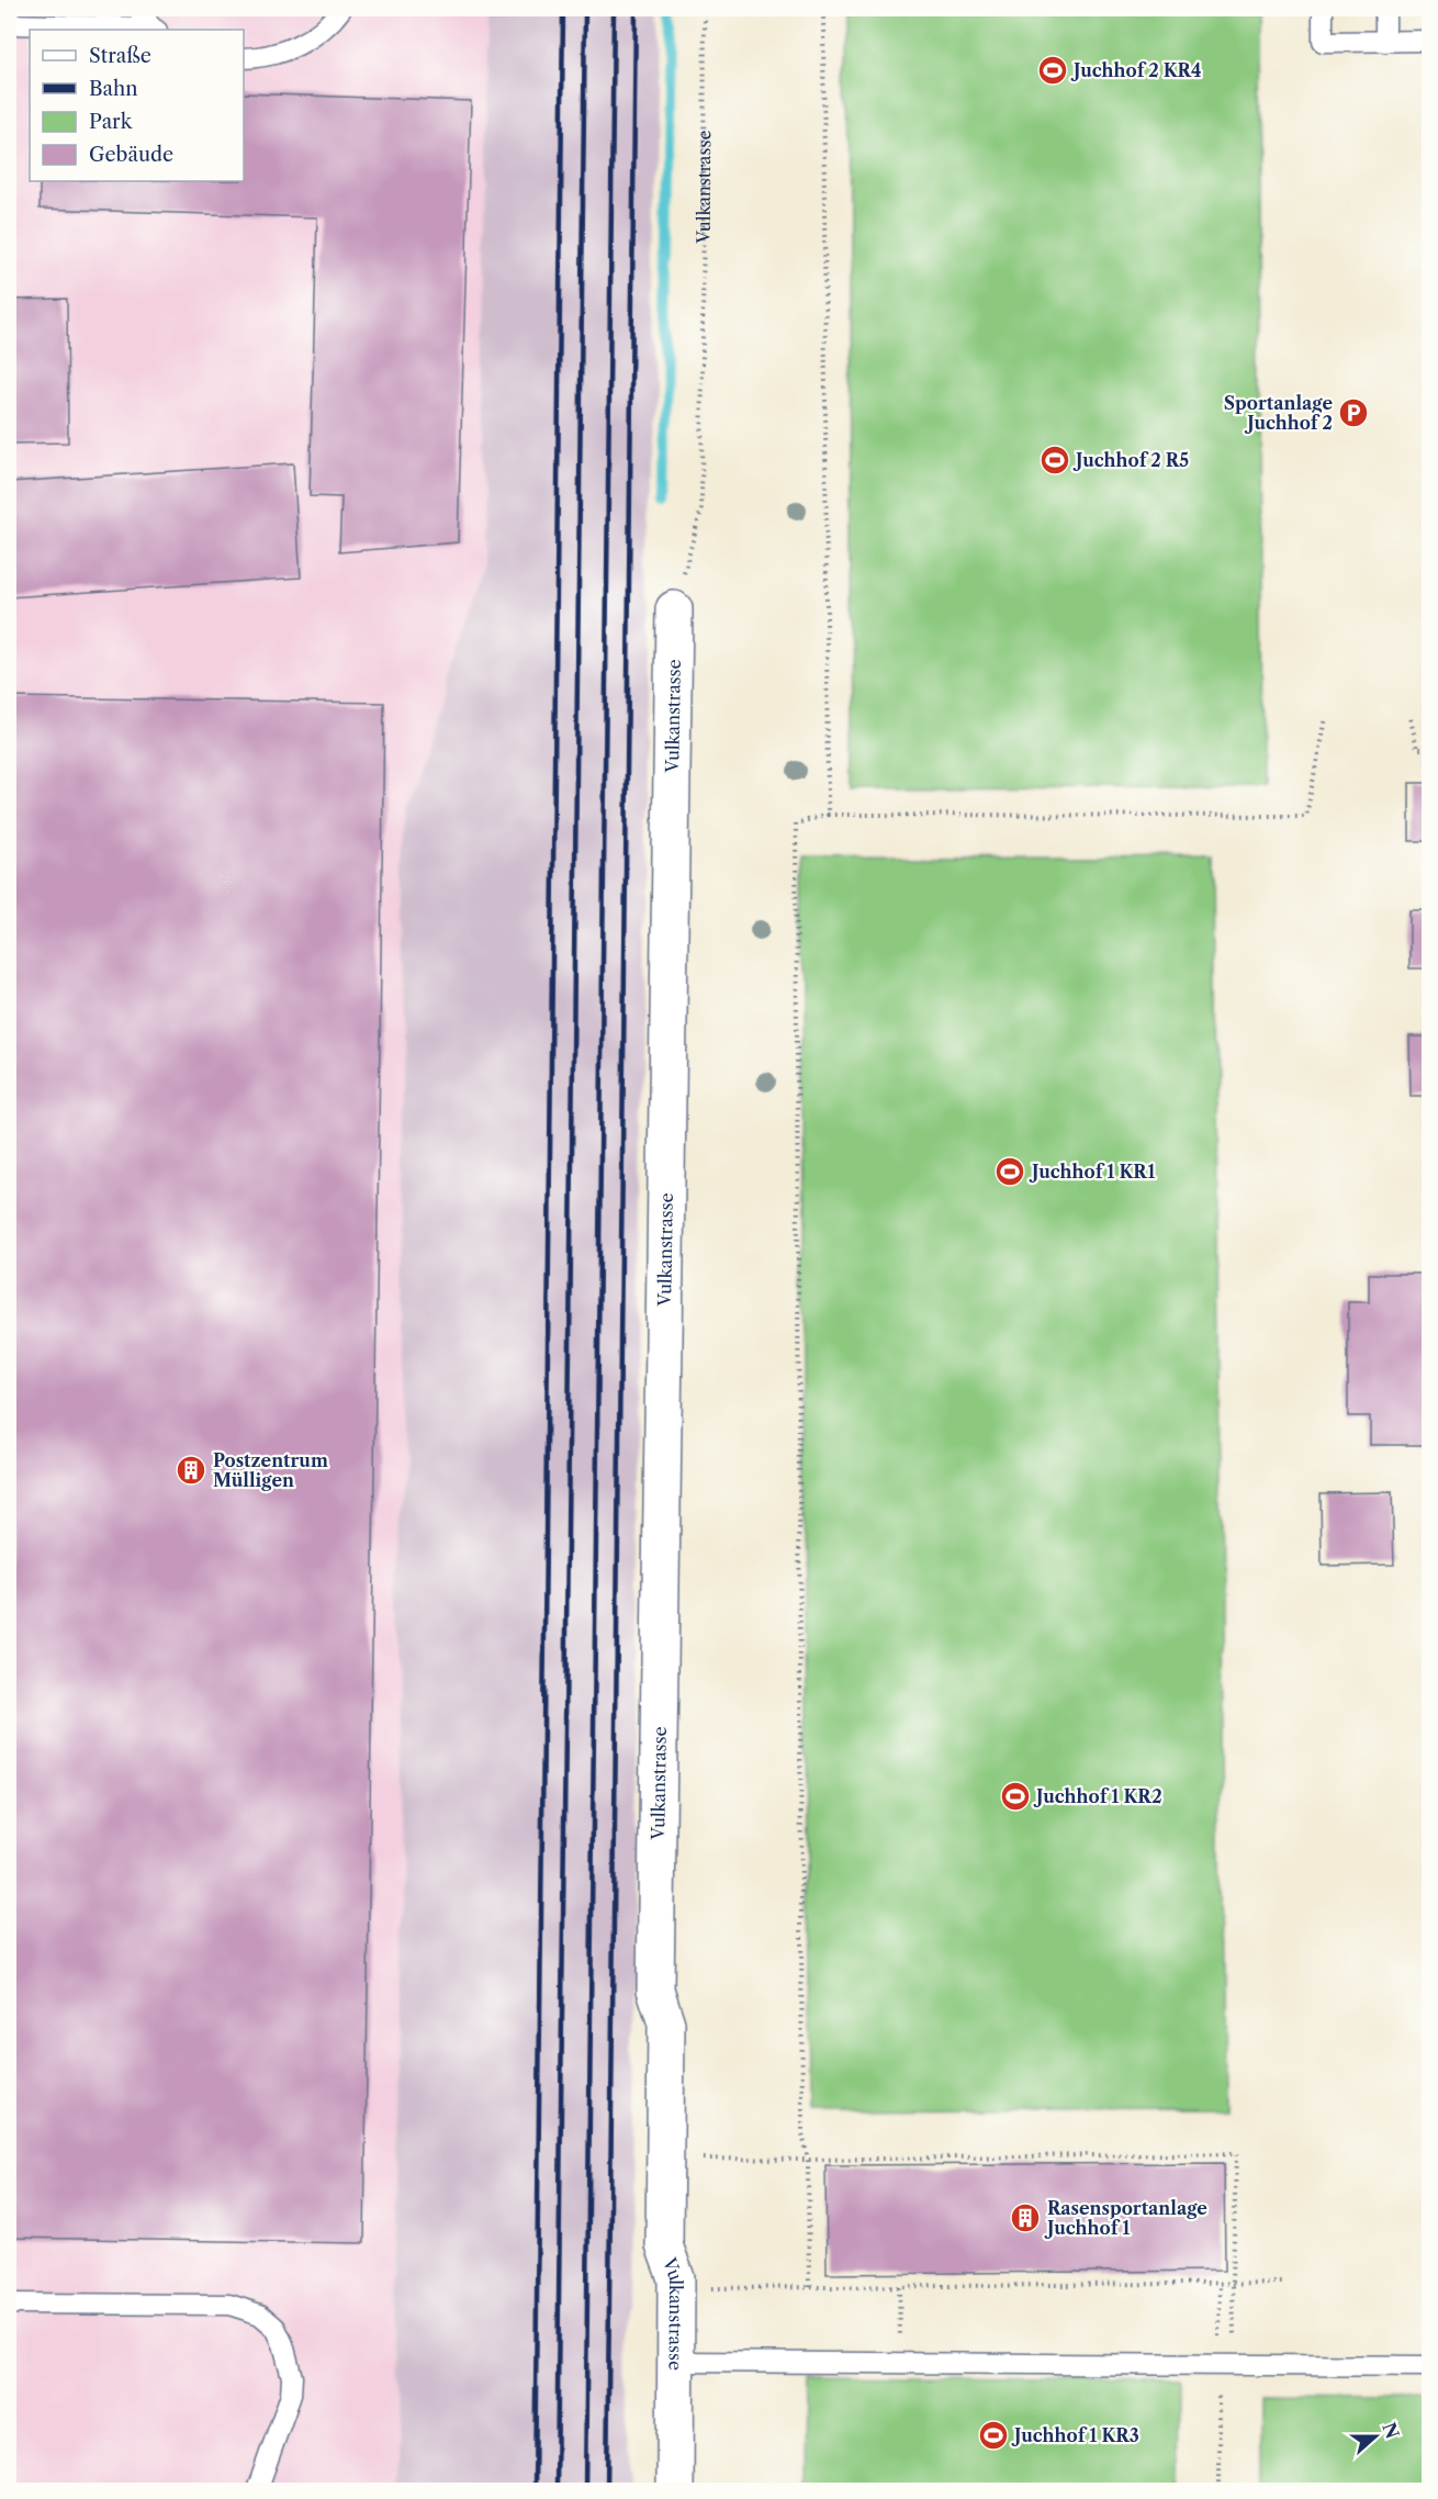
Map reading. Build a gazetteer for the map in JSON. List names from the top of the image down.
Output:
{
  "streets": {
    "street": ["Vulkanstrasse"]
  },
  "places": {
    "sports": [
      "Juchhof 2 KR4",
      "Juchhof 2 R5",
      "Juchhof 1 KR1",
      "Juchhof 1 KR2",
      "Juchhof 1 KR3"
    ],
    "parking": ["Sportanlage Juchhof 2"],
    "building": ["Postzentrum Mülligen", "Rasensportanlage Juchhof 1"]
  },
  "legend": [
    "Straße",
    "Bahn",
    "Park",
    "Gebäude"
  ],
  "north": "right"
}
